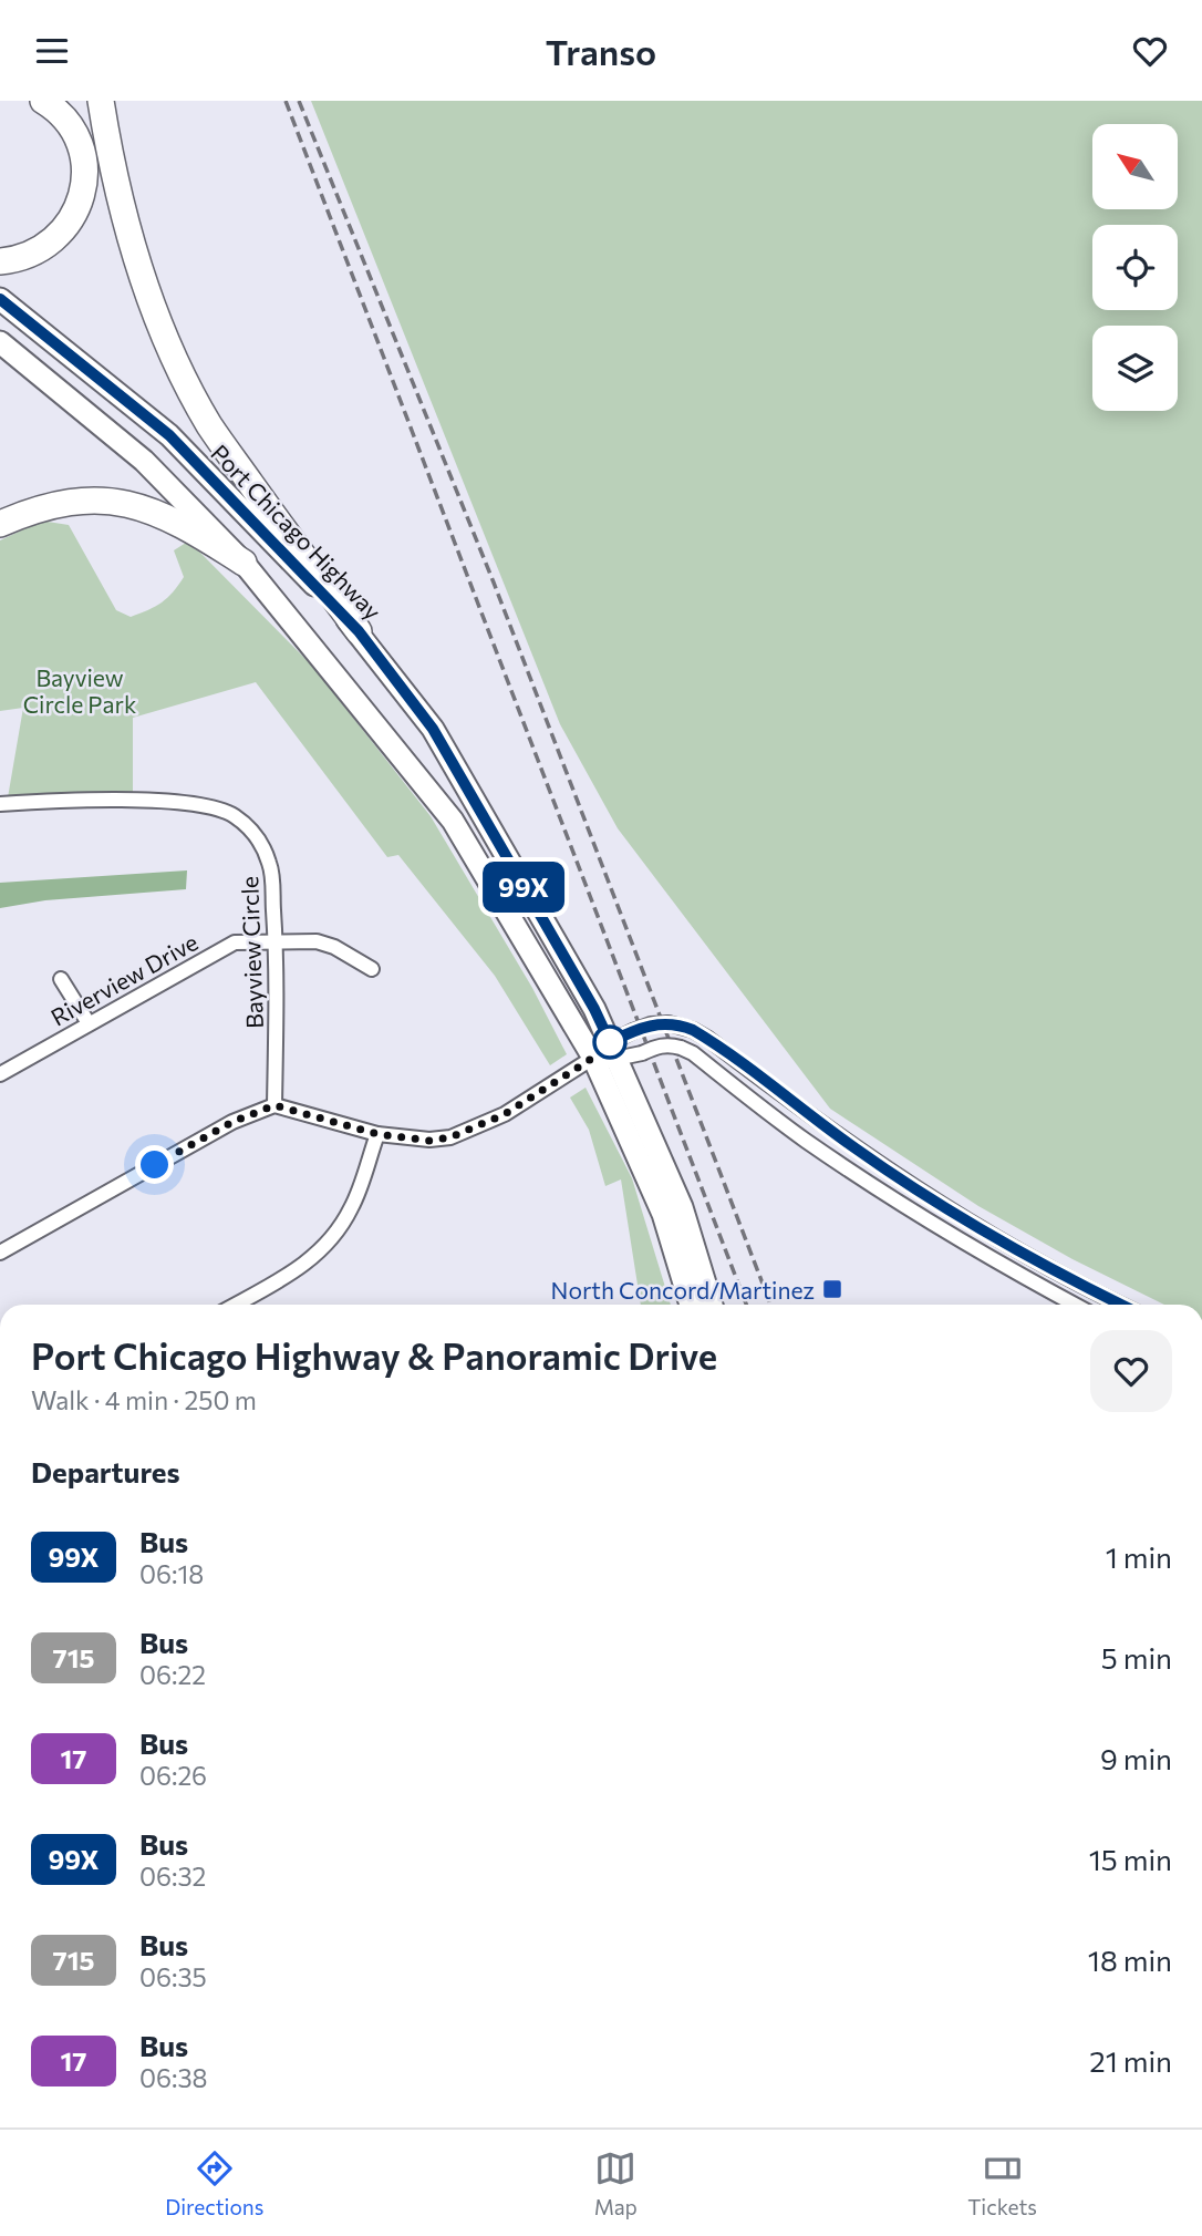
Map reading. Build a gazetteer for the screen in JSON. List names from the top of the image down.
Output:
{
  "streets": {
    "main road": ["Port Chicago Highway"],
    "street": ["Bayview Circle", "Riverview Drive"]
  },
  "crossings": [
    ["Bayview Circle", "Riverview Drive"]
  ],
  "parks": ["Bayview Circle Park"],
  "places": {
    "transit": ["North Concord/Martinez"]
  },
  "lines": ["bus line 99X"],
  "north": "top left",
  "page": {
    "header": "Transo",
    "on_map": "99X",
    "heading": [
      ["Port Chicago Highway & Panoramic Drive", "Walk · 4 min · 250 m"],
      "Departures"
    ],
    "list": [
      {
        "mark": "99X",
        "name": "Bus",
        "note": "06:18",
        "value": "1 min"
      },
      {
        "mark": "715",
        "name": "Bus",
        "note": "06:22",
        "value": "5 min"
      },
      {
        "mark": "17",
        "name": "Bus",
        "note": "06:26",
        "value": "9 min"
      },
      {
        "mark": "99X",
        "name": "Bus",
        "note": "06:32",
        "value": "15 min"
      },
      {
        "mark": "715",
        "name": "Bus",
        "note": "06:35",
        "value": "18 min"
      },
      {
        "mark": "17",
        "name": "Bus",
        "note": "06:38",
        "value": "21 min"
      }
    ],
    "tabs": ["Directions", "Map", "Tickets"]
  }
}
